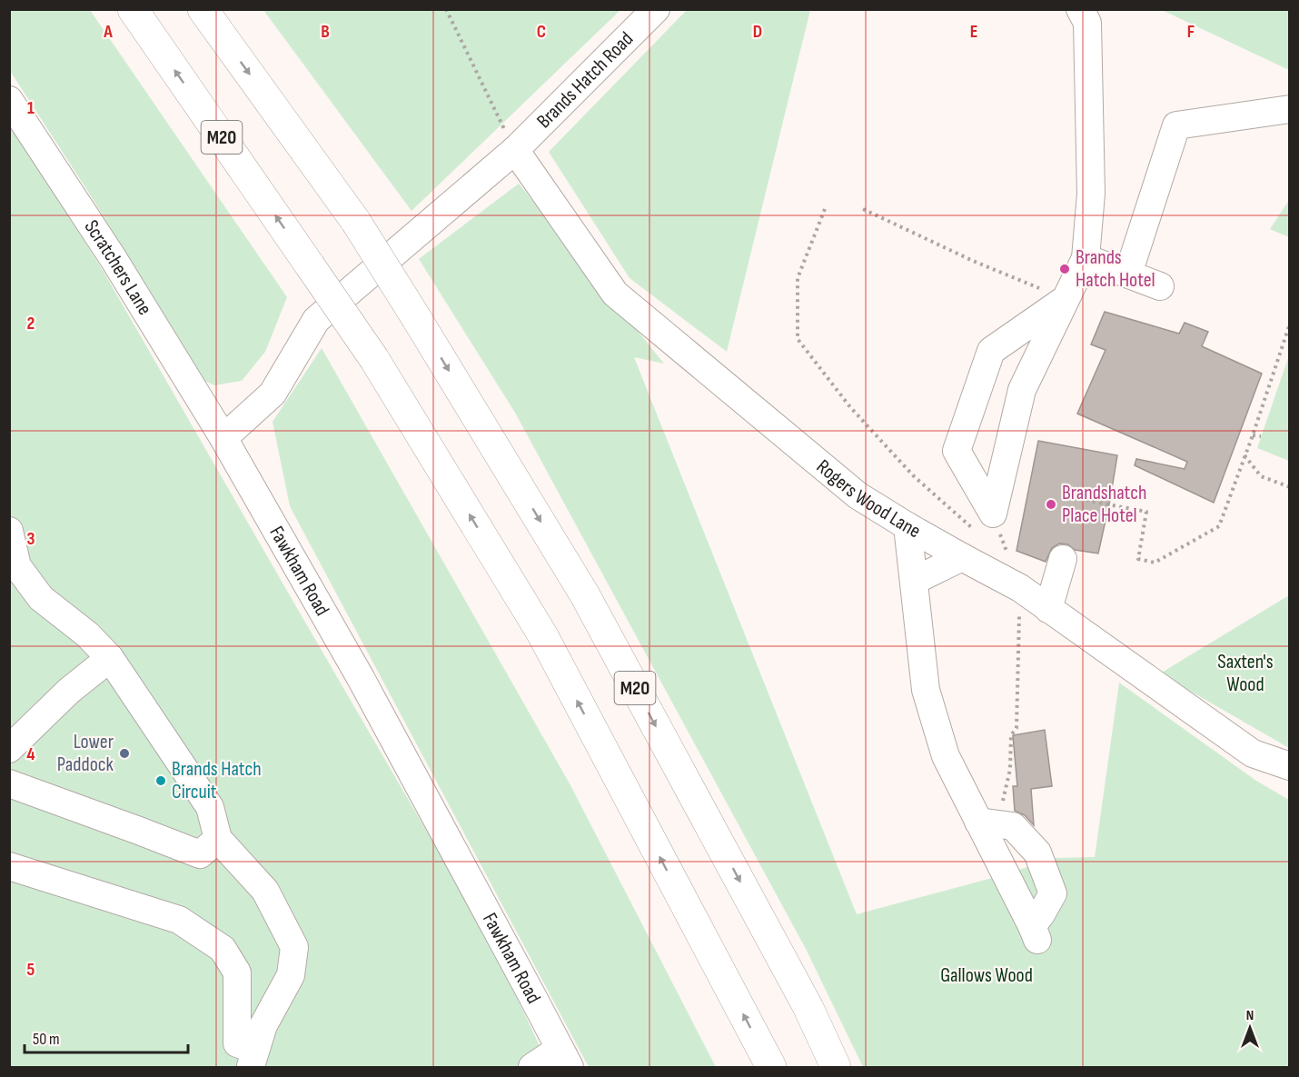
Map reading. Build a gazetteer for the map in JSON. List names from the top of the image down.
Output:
{
  "streets": {
    "highway": ["M20"],
    "street": [
      "Brands Hatch Road",
      "Scratchers Lane",
      "Rogers Wood Lane",
      "Fawkham Road"
    ]
  },
  "crossings": [
    ["Brands Hatch Road", "Rogers Wood Lane"],
    ["Scratchers Lane", "Fawkham Road"]
  ],
  "parks": ["Saxten's Wood", "Gallows Wood"],
  "places": [
    "Brands Hatch Hotel",
    "Brandshatch Place Hotel",
    "Lower Paddock",
    "Brands Hatch Circuit"
  ],
  "scale_bar": "50 m",
  "north": "top",
  "grid": {
    "columns": [
      "A",
      "B",
      "C",
      "D",
      "E",
      "F"
    ],
    "rows": [
      "1",
      "2",
      "3",
      "4",
      "5"
    ]
  }
}
